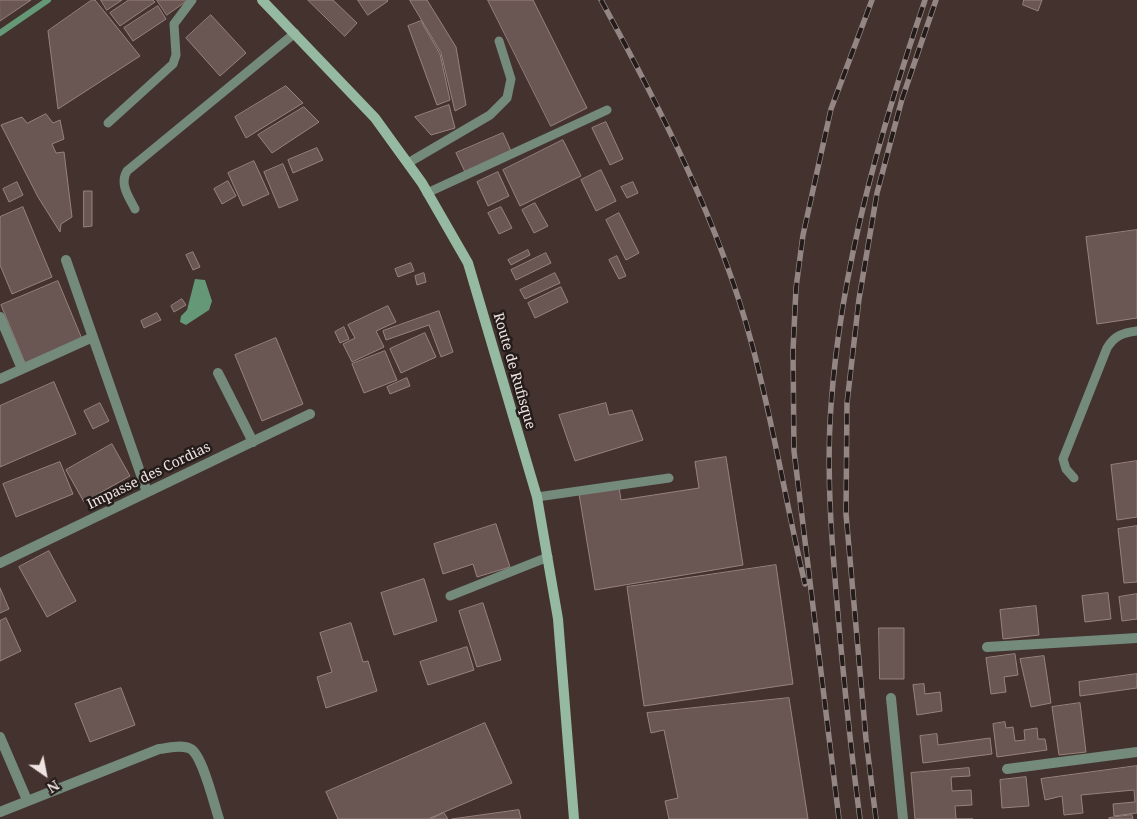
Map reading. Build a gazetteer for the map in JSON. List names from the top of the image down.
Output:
{
  "streets": {
    "main road": ["Route de Rufisque"],
    "street": ["Impasse des Cordias"]
  },
  "north": "bottom right"
}
